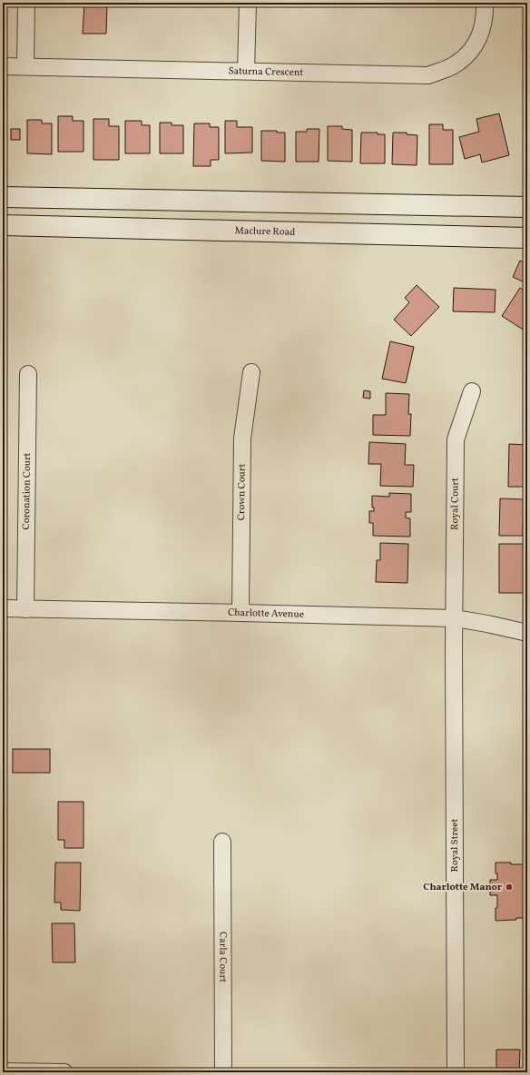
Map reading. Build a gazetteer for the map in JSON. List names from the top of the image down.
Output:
{
  "streets": {
    "main road": ["Maclure Road"],
    "street": [
      "Saturna Crescent",
      "Coronation Court",
      "Crown Court",
      "Royal Court",
      "Charlotte Avenue",
      "Royal Street",
      "Carla Court"
    ]
  },
  "crossings": [
    ["Coronation Court", "Charlotte Avenue"],
    ["Crown Court", "Charlotte Avenue"],
    ["Royal Court", "Charlotte Avenue"],
    ["Royal Court", "Royal Street"],
    ["Charlotte Avenue", "Royal Street"]
  ],
  "places": ["Charlotte Manor"]
}
